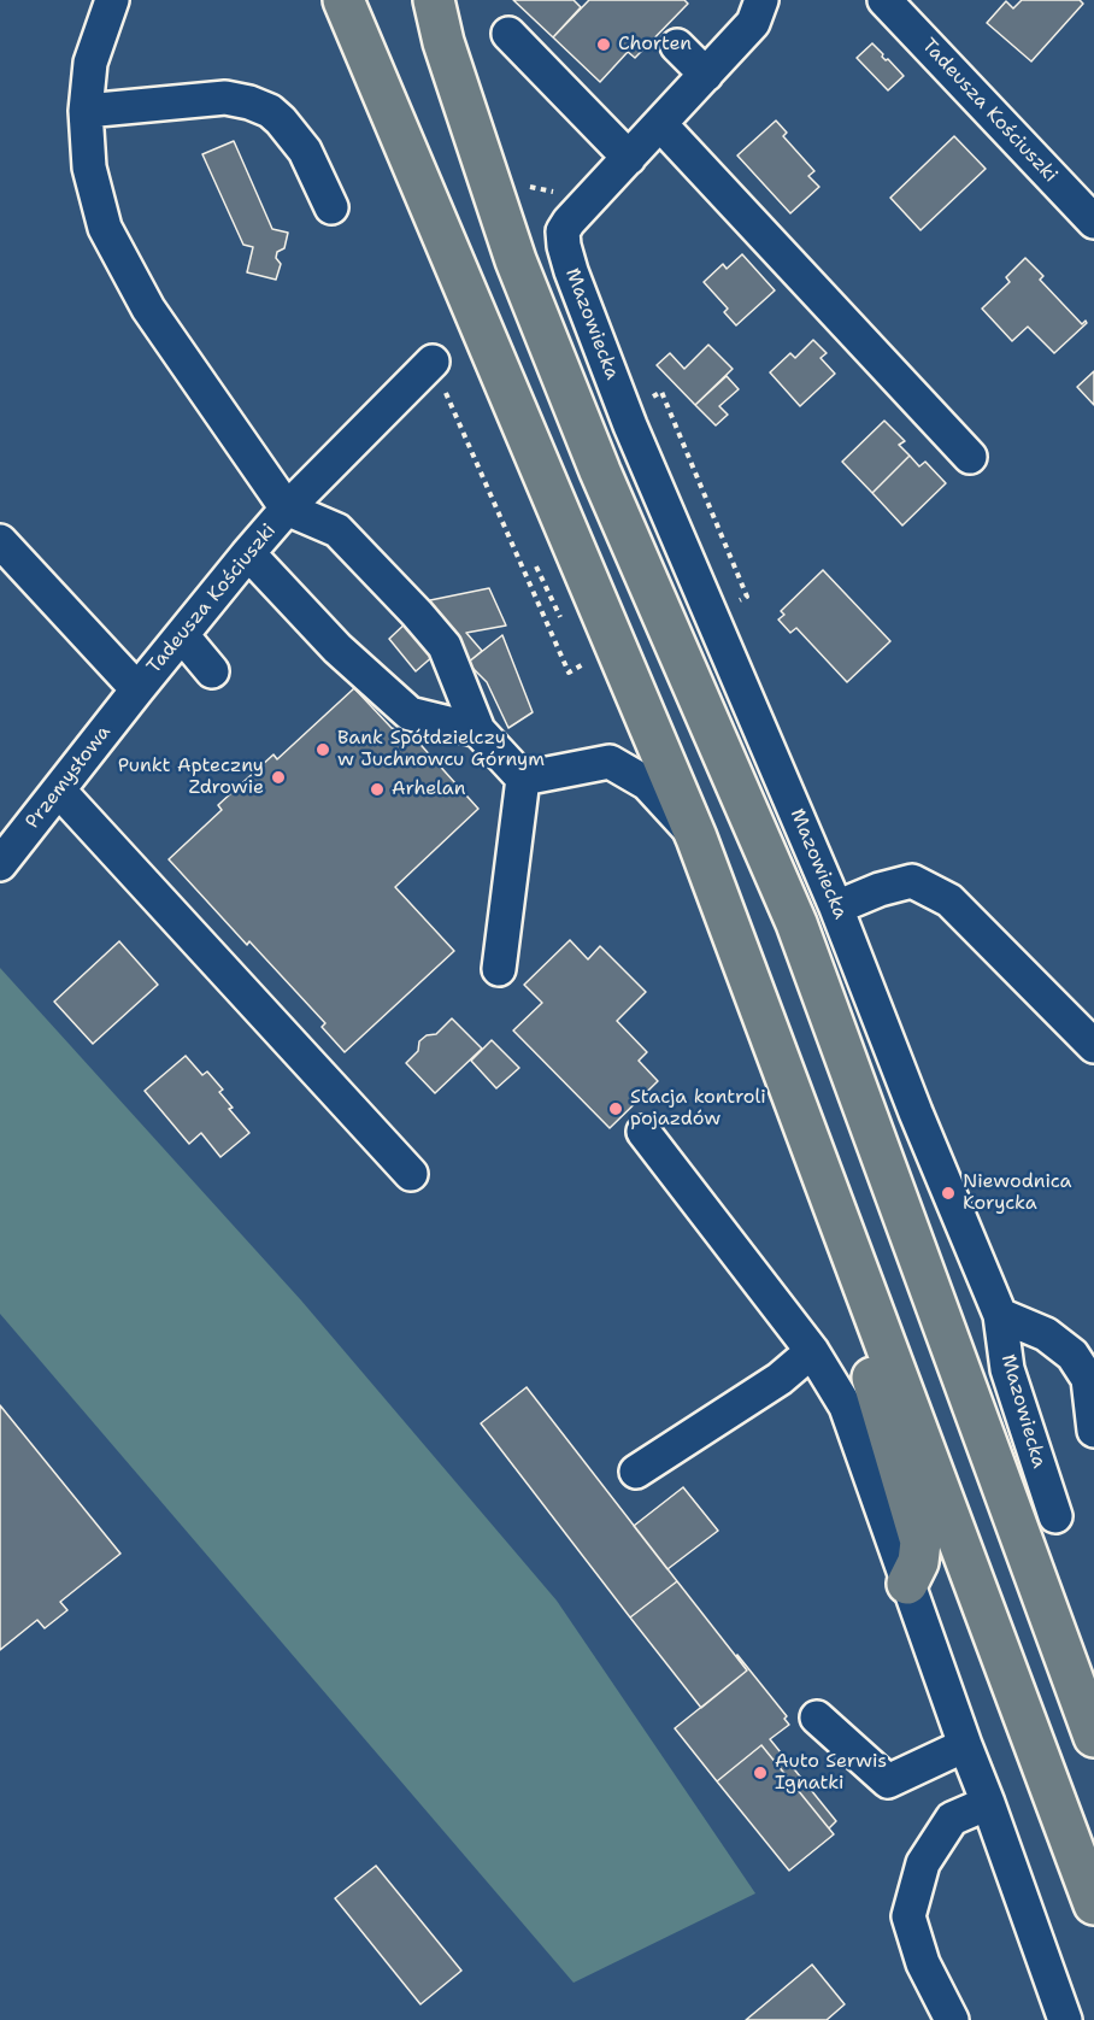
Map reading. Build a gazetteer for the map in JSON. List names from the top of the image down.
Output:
{
  "streets": {
    "street": ["Tadeusza Kościuszki", "Mazowiecka", "Przemysłowa"]
  },
  "crossings": [
    ["Tadeusza Kościuszki", "Przemysłowa"]
  ],
  "places": [
    "Chorten",
    "Bank Spółdzielczy w Juchnowcu Górnym",
    "Punkt Apteczny Zdrowie",
    "Arhelan",
    "Stacja kontroli pojazdów",
    "Niewodnica Korycka",
    "Auto Serwis Ignatki"
  ]
}
